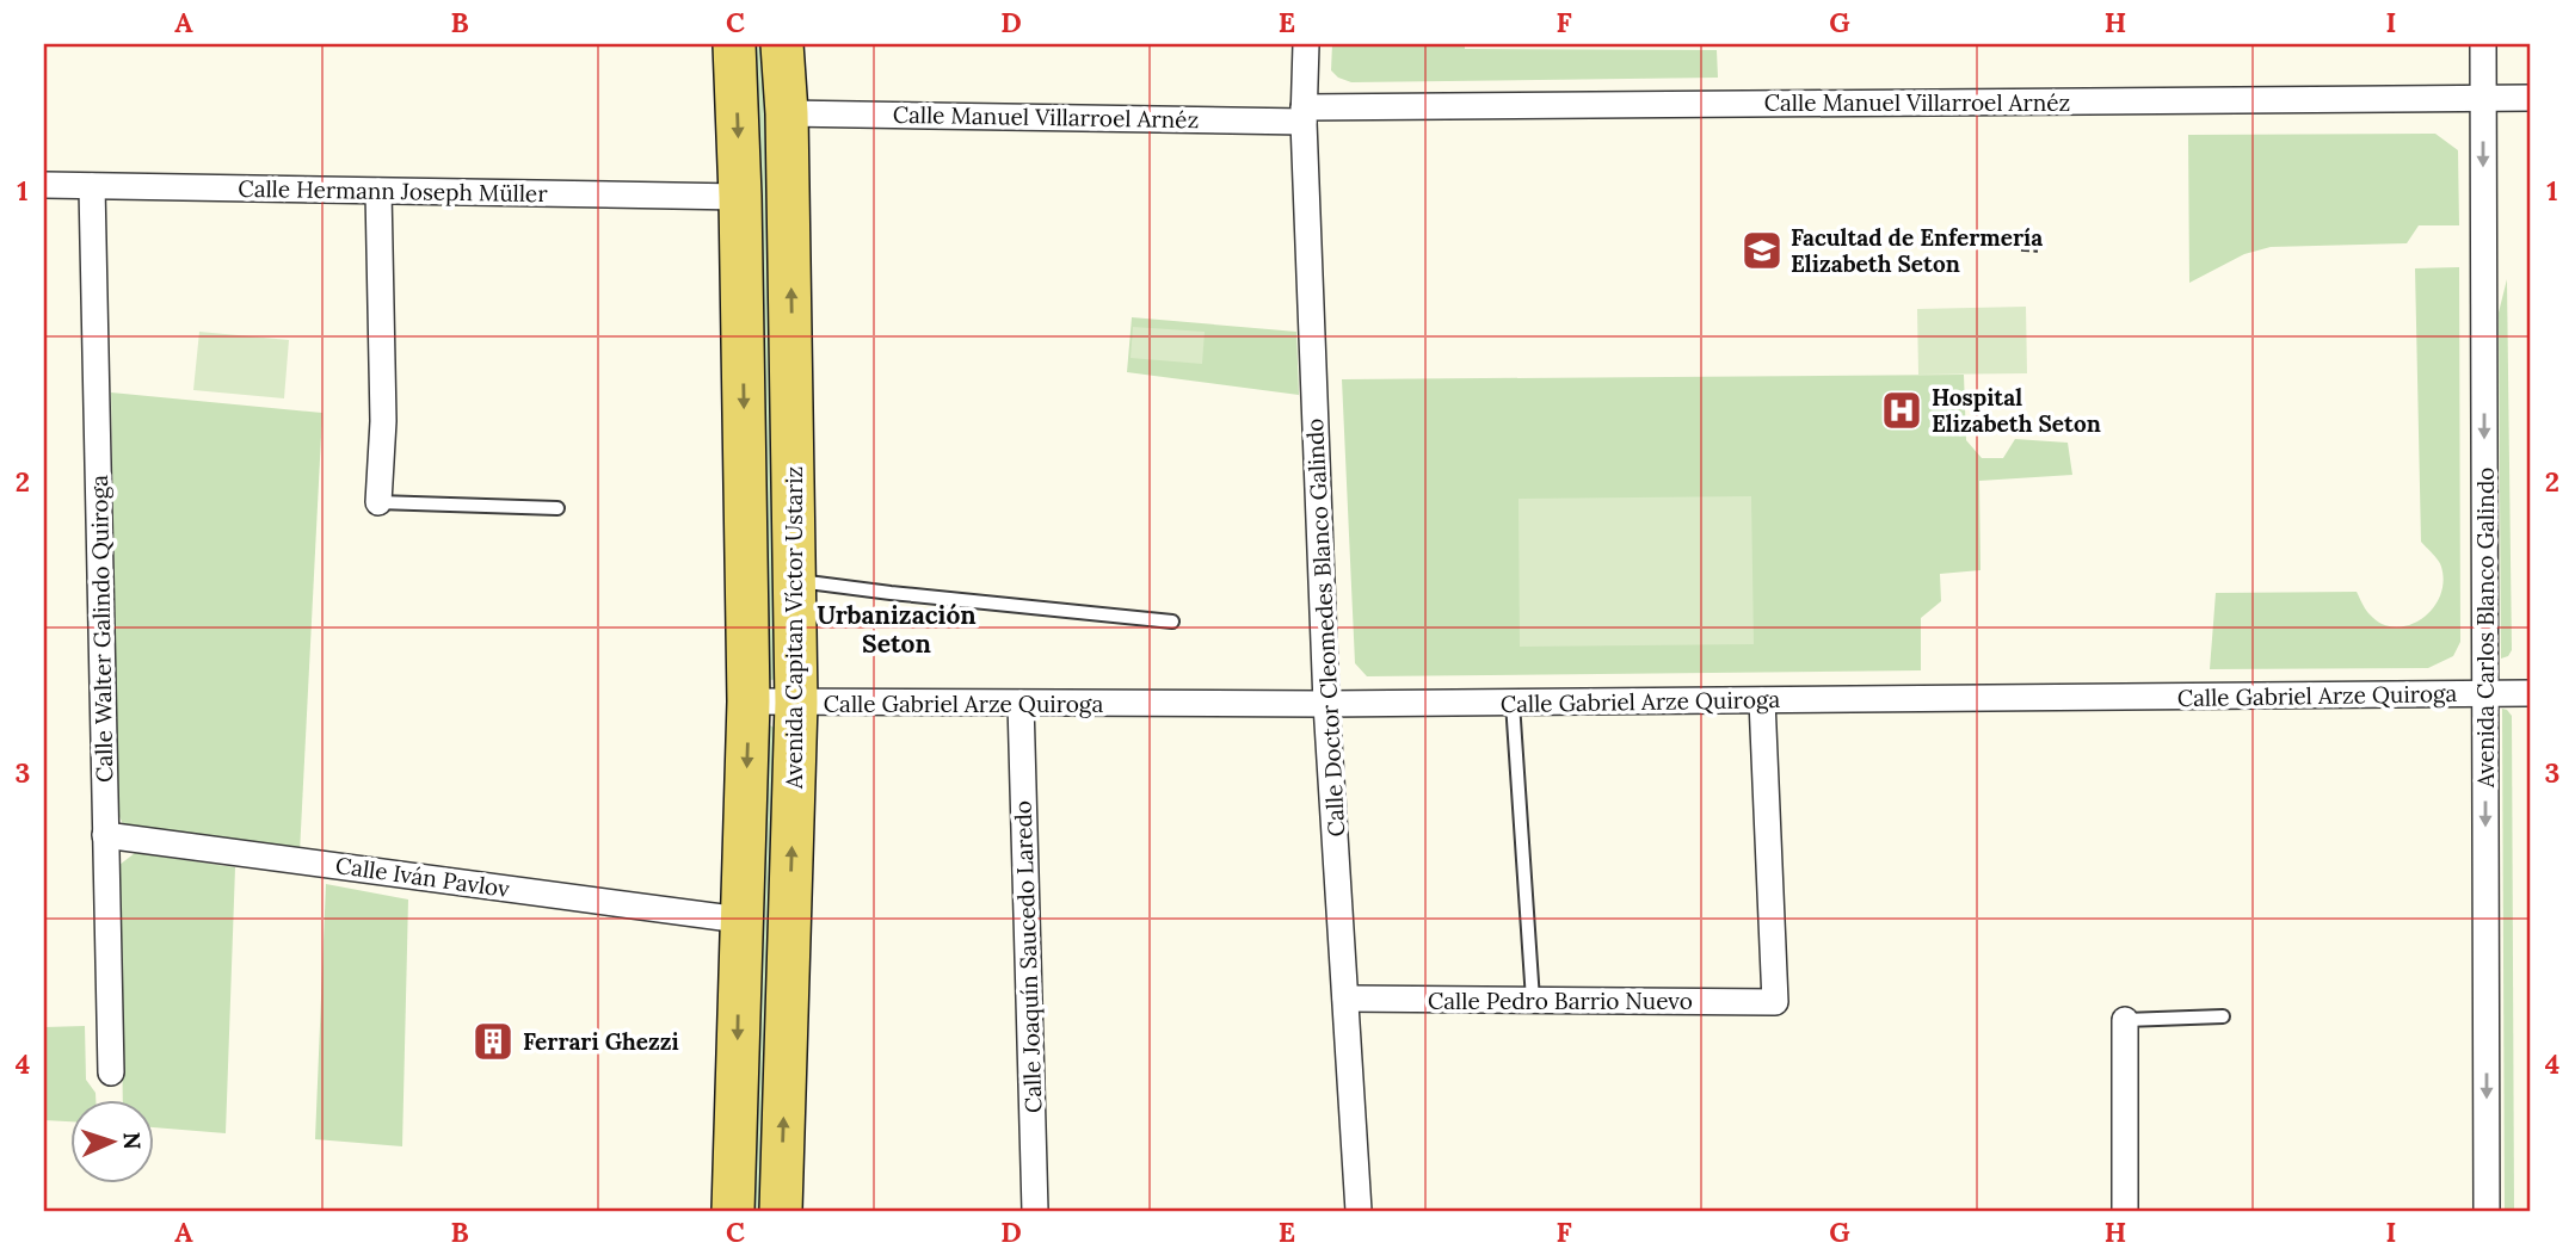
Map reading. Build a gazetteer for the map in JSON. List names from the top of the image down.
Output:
{
  "streets": {
    "main road": ["Avenida Capitan Víctor Ustariz"],
    "street": [
      "Calle Manuel Villarroel Arnéz",
      "Calle Hermann Joseph Müller",
      "Calle Doctor Cleomedes Blanco Galindo",
      "Avenida Carlos Blanco Galindo",
      "Calle Walter Galindo Quiroga",
      "Calle Gabriel Arze Quiroga",
      "Calle Iván Pavlov",
      "Calle Joaquín Saucedo Laredo",
      "Calle Pedro Barrio Nuevo"
    ]
  },
  "crossings": [
    ["Calle Manuel Villarroel Arnéz", "Avenida Capitan Víctor Ustariz"],
    ["Calle Manuel Villarroel Arnéz", "Calle Doctor Cleomedes Blanco Galindo"],
    ["Calle Manuel Villarroel Arnéz", "Avenida Carlos Blanco Galindo"],
    ["Calle Hermann Joseph Müller", "Avenida Capitan Víctor Ustariz"],
    ["Calle Hermann Joseph Müller", "Calle Walter Galindo Quiroga"],
    ["Avenida Capitan Víctor Ustariz", "Calle Gabriel Arze Quiroga"],
    ["Avenida Capitan Víctor Ustariz", "Calle Iván Pavlov"],
    ["Calle Doctor Cleomedes Blanco Galindo", "Calle Gabriel Arze Quiroga"],
    ["Calle Doctor Cleomedes Blanco Galindo", "Calle Pedro Barrio Nuevo"],
    ["Avenida Carlos Blanco Galindo", "Calle Gabriel Arze Quiroga"],
    ["Calle Walter Galindo Quiroga", "Calle Iván Pavlov"],
    ["Calle Gabriel Arze Quiroga", "Calle Joaquín Saucedo Laredo"],
    ["Calle Gabriel Arze Quiroga", "Calle Pedro Barrio Nuevo"]
  ],
  "one_way": ["Avenida Carlos Blanco Galindo"],
  "districts": ["Urbanización Seton"],
  "places": {
    "school or university": ["Facultad de Enfermería Elizabeth Seton"],
    "hospital": ["Hospital Elizabeth Seton"],
    "building": ["Ferrari Ghezzi"]
  },
  "north": "right",
  "grid": {
    "columns": [
      "A",
      "B",
      "C",
      "D",
      "E",
      "F",
      "G",
      "H",
      "I"
    ],
    "rows": [
      "1",
      "2",
      "3",
      "4"
    ]
  }
}
